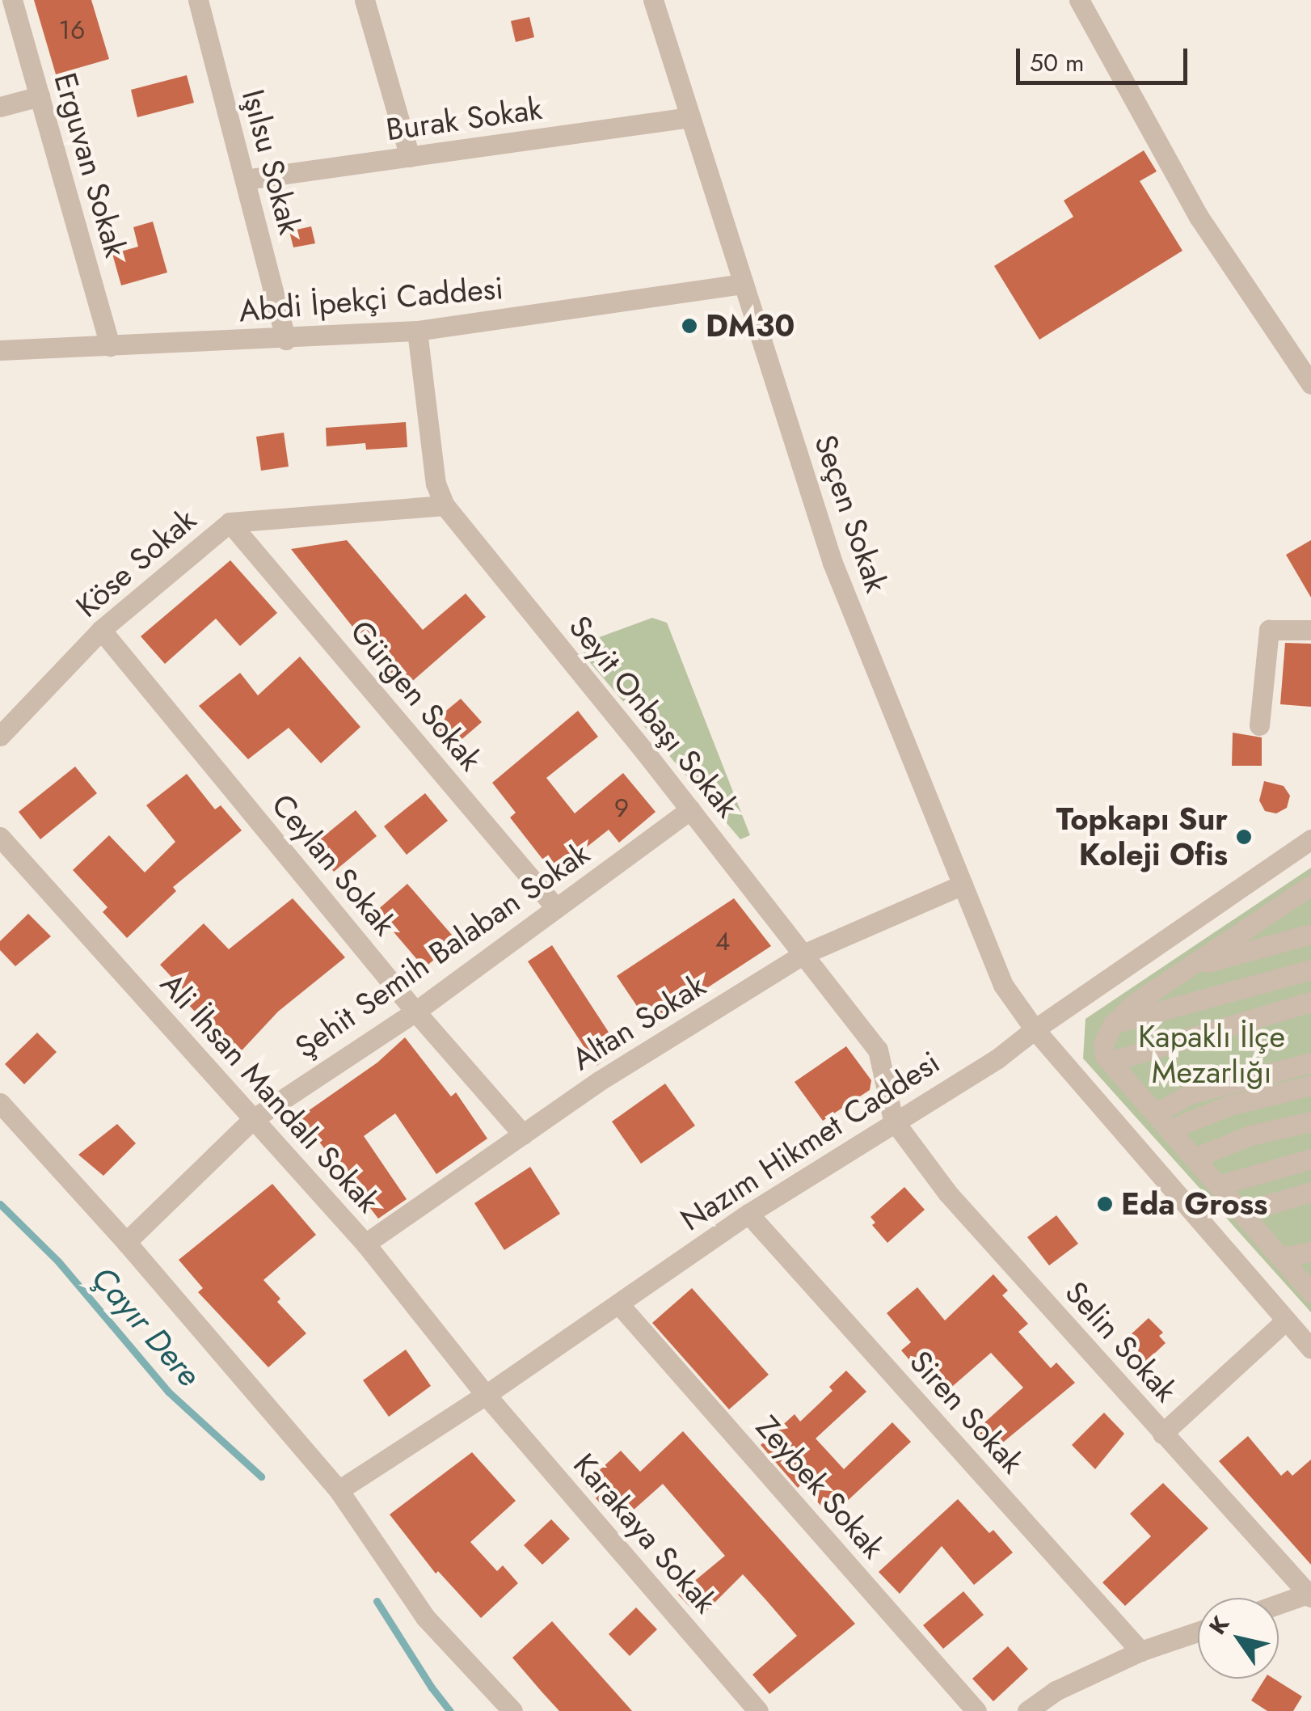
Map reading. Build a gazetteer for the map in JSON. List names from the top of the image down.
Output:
{
  "streets": {
    "street": [
      "Burak Sokak",
      "Işılsu Sokak",
      "Erguvan Sokak",
      "Abdi İpekçi Caddesi",
      "Seçen Sokak",
      "Köse Sokak",
      "Gürgen Sokak",
      "Seyit Onbaşı Sokak",
      "Ceylan Sokak",
      "Şehit Semih Balaban Sokak",
      "Altan Sokak",
      "Ali İhsan Mandalı Sokak",
      "Nazım Hikmet Caddesi",
      "Selin Sokak",
      "Siren Sokak",
      "Zeybek Sokak",
      "Karakaya Sokak"
    ]
  },
  "crossings": [
    ["Burak Sokak", "Işılsu Sokak"],
    ["Burak Sokak", "Seçen Sokak"],
    ["Işılsu Sokak", "Abdi İpekçi Caddesi"],
    ["Erguvan Sokak", "Abdi İpekçi Caddesi"],
    ["Abdi İpekçi Caddesi", "Seçen Sokak"],
    ["Abdi İpekçi Caddesi", "Seyit Onbaşı Sokak"],
    ["Seçen Sokak", "Altan Sokak"],
    ["Seçen Sokak", "Nazım Hikmet Caddesi"],
    ["Köse Sokak", "Gürgen Sokak"],
    ["Köse Sokak", "Seyit Onbaşı Sokak"],
    ["Köse Sokak", "Ceylan Sokak"],
    ["Gürgen Sokak", "Şehit Semih Balaban Sokak"],
    ["Seyit Onbaşı Sokak", "Şehit Semih Balaban Sokak"],
    ["Seyit Onbaşı Sokak", "Altan Sokak"],
    ["Seyit Onbaşı Sokak", "Nazım Hikmet Caddesi"],
    ["Seyit Onbaşı Sokak", "Selin Sokak"],
    ["Ceylan Sokak", "Şehit Semih Balaban Sokak"],
    ["Ceylan Sokak", "Altan Sokak"],
    ["Şehit Semih Balaban Sokak", "Ali İhsan Mandalı Sokak"],
    ["Altan Sokak", "Ali İhsan Mandalı Sokak"],
    ["Ali İhsan Mandalı Sokak", "Nazım Hikmet Caddesi"],
    ["Ali İhsan Mandalı Sokak", "Karakaya Sokak"],
    ["Nazım Hikmet Caddesi", "Selin Sokak"],
    ["Nazım Hikmet Caddesi", "Siren Sokak"],
    ["Nazım Hikmet Caddesi", "Zeybek Sokak"],
    ["Nazım Hikmet Caddesi", "Karakaya Sokak"]
  ],
  "water": ["Çayır Dere"],
  "parks": ["Kapaklı İlçe Mezarlığı"],
  "places": ["DM30", "Topkapı Sur Koleji Ofis", "Eda Gross"],
  "house_numbers": ["16", "9", "4"],
  "scale_bar": "50 m",
  "north": "top left"
}
